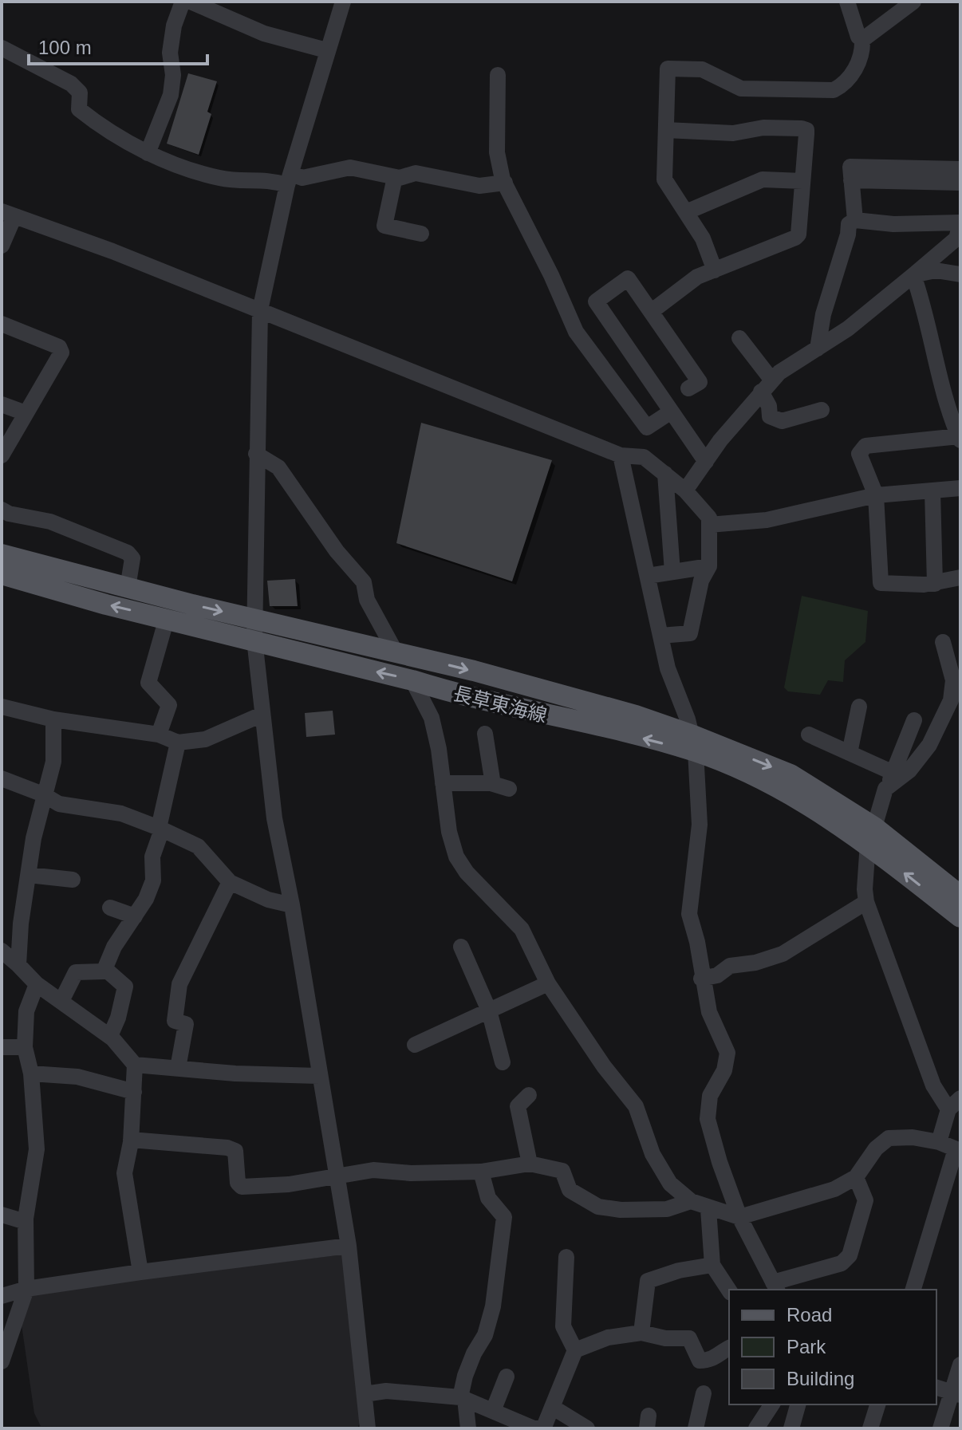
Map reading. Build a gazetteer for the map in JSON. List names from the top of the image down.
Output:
{
  "streets": {
    "main road": ["長草東海線"]
  },
  "legend": ["Road", "Park", "Building"],
  "scale_bar": "100 m"
}
